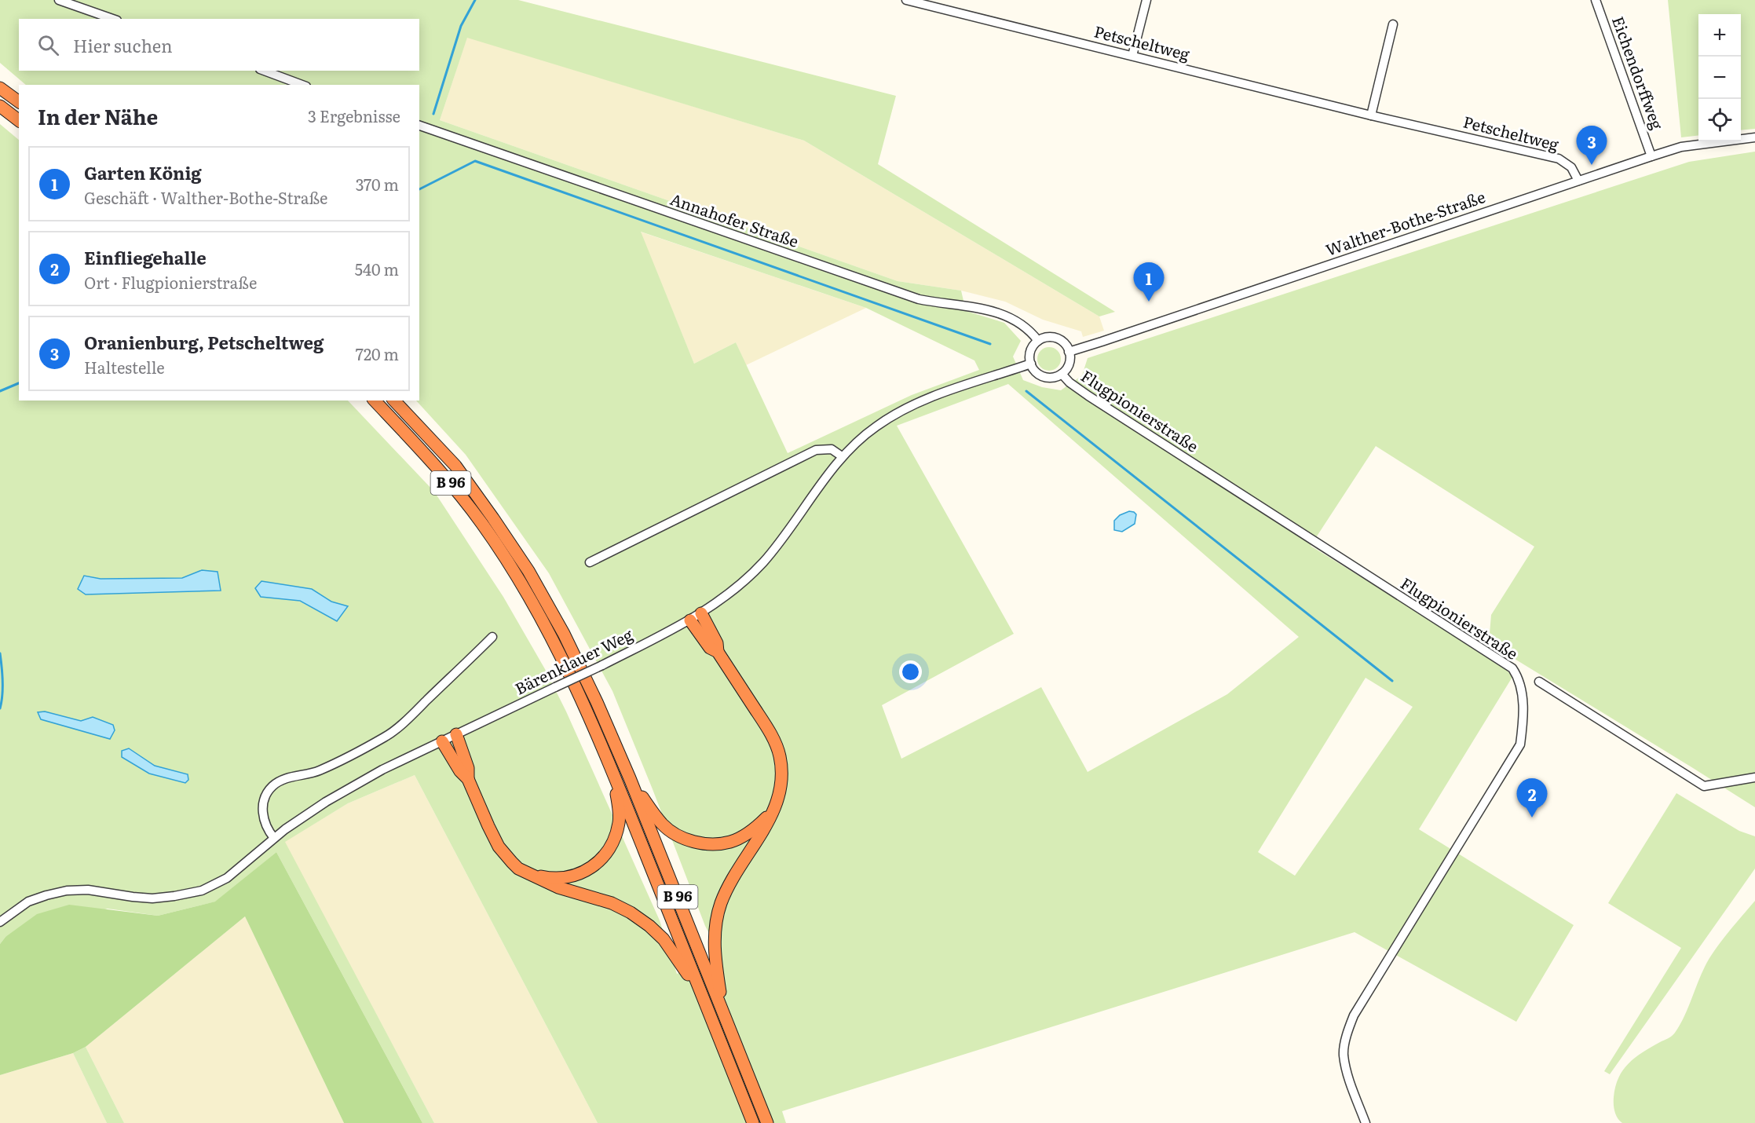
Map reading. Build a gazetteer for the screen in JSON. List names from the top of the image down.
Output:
{
  "streets": {
    "highway": ["B 96"],
    "street": [
      "Petscheltweg",
      "Eichendorffweg",
      "Annahofer Straße",
      "Walther-Bothe-Straße",
      "Flugpionierstraße",
      "Bärenklauer Weg"
    ]
  },
  "crossings": [
    ["Petscheltweg", "Walther-Bothe-Straße"],
    ["Eichendorffweg", "Walther-Bothe-Straße"],
    ["Annahofer Straße", "Walther-Bothe-Straße"],
    ["Annahofer Straße", "Flugpionierstraße"],
    ["Annahofer Straße", "Bärenklauer Weg"],
    ["Walther-Bothe-Straße", "Flugpionierstraße"],
    ["Walther-Bothe-Straße", "Bärenklauer Weg"],
    ["Flugpionierstraße", "Bärenklauer Weg"]
  ],
  "page": {
    "map_buttons": ["+", "−"],
    "search": "Hier suchen",
    "heading": ["In der Nähe", "3 Ergebnisse"],
    "pins": ["3", "1", "2"],
    "list": [
      {
        "mark": "1",
        "name": "Garten König",
        "note": "Geschäft · Walther-Bothe-Straße",
        "value": "370 m"
      },
      {
        "mark": "2",
        "name": "Einfliegehalle",
        "note": "Ort · Flugpionierstraße",
        "value": "540 m"
      },
      {
        "mark": "3",
        "name": "Oranienburg, Petscheltweg",
        "note": "Haltestelle",
        "value": "720 m"
      }
    ]
  }
}
